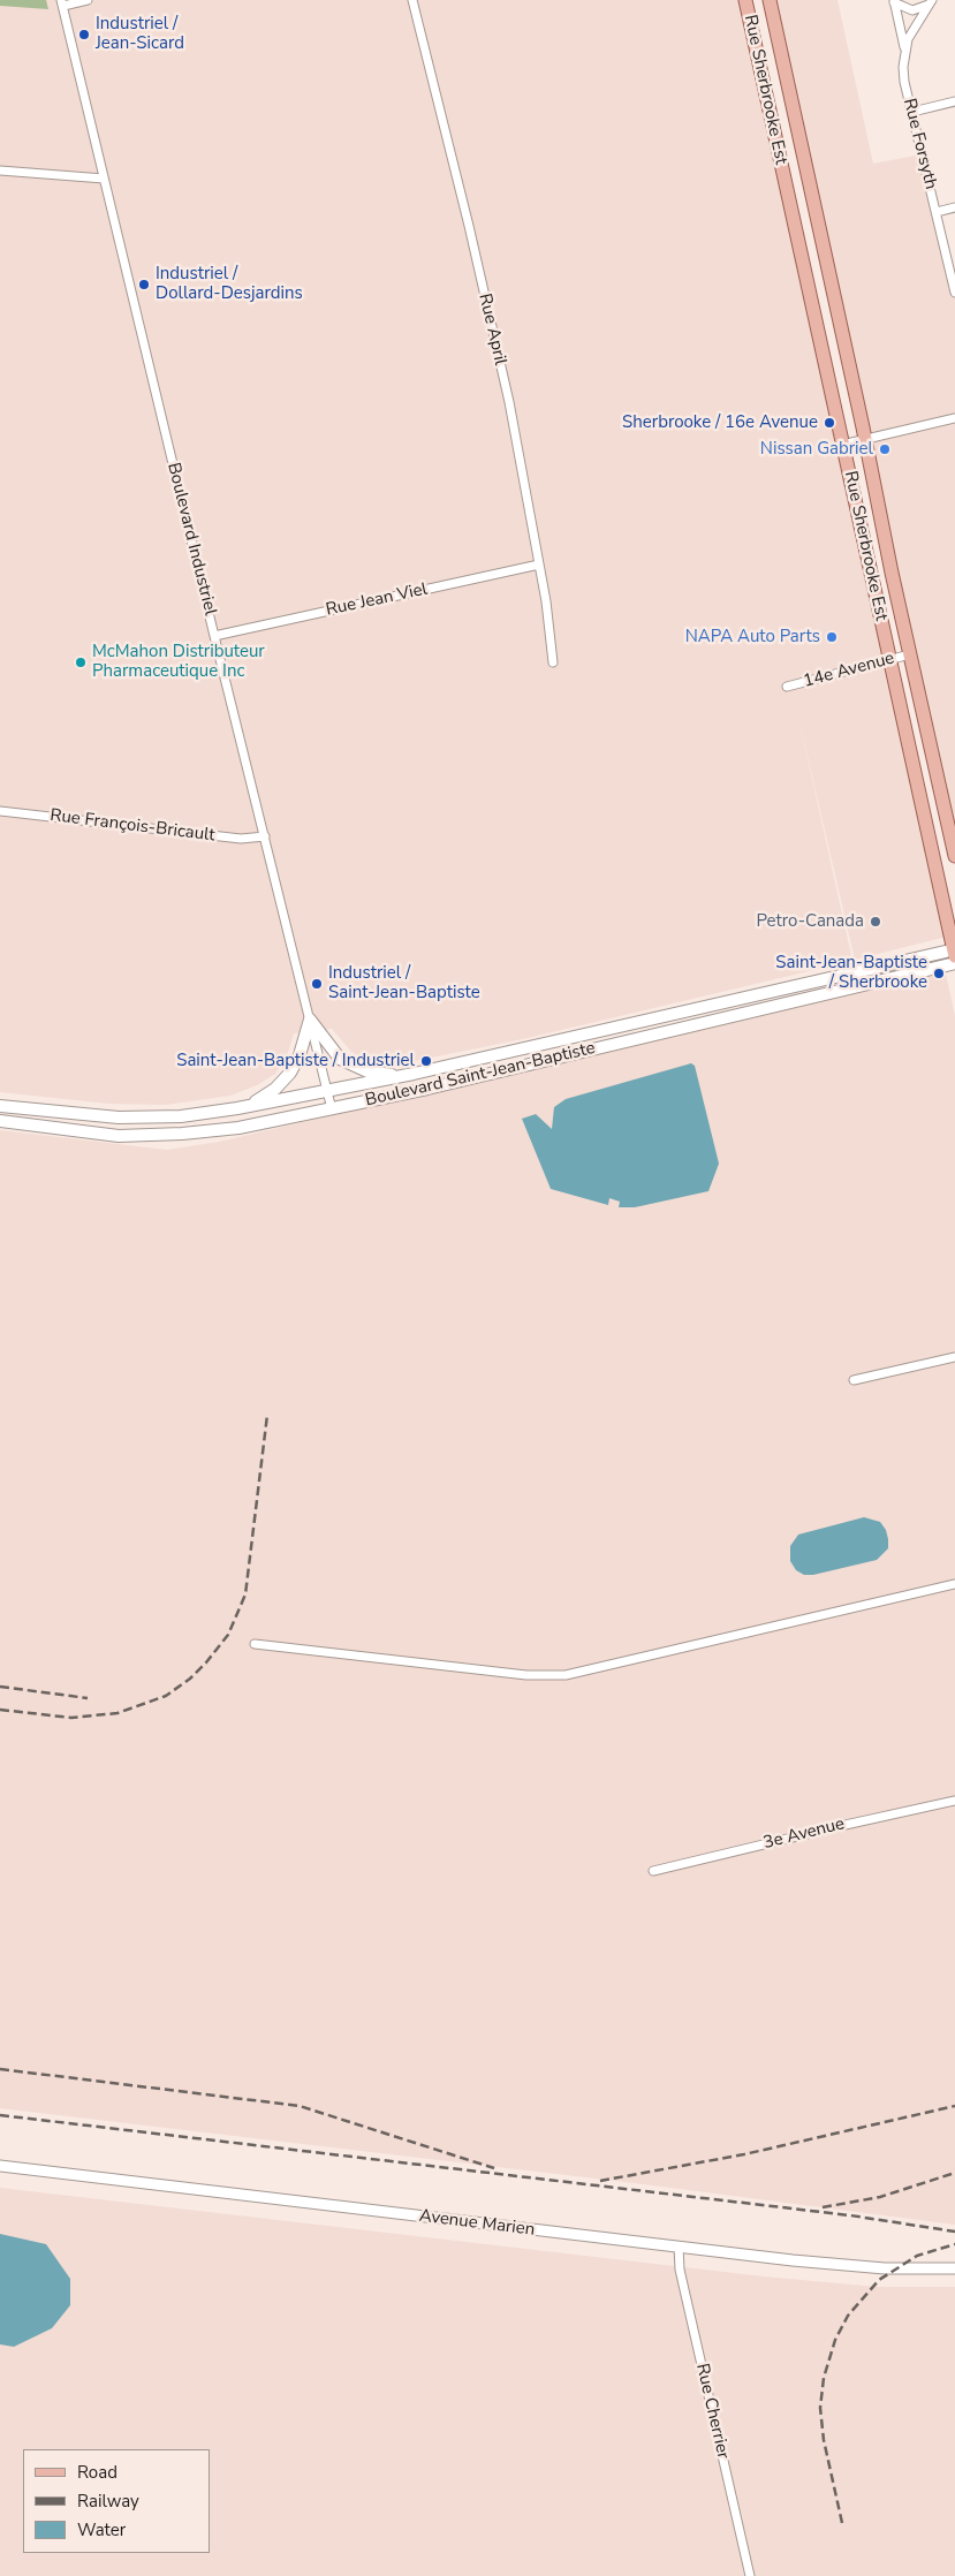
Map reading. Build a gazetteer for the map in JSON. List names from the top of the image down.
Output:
{
  "streets": {
    "main road": ["Rue Sherbrooke Est", "Boulevard Saint-Jean-Baptiste"],
    "street": [
      "Rue Forsyth",
      "Rue April",
      "Boulevard Industriel",
      "Rue Jean Viel",
      "14e Avenue",
      "Rue François-Bricault",
      "3e Avenue",
      "Avenue Marien",
      "Rue Cherrier"
    ]
  },
  "crossings": [
    ["Rue Sherbrooke Est", "14e Avenue"],
    ["Rue Sherbrooke Est", "Boulevard Saint-Jean-Baptiste"],
    ["Rue April", "Rue Jean Viel"],
    ["Boulevard Industriel", "Rue Jean Viel"],
    ["Boulevard Industriel", "Rue François-Bricault"],
    ["Boulevard Industriel", "Boulevard Saint-Jean-Baptiste"],
    ["Avenue Marien", "Rue Cherrier"]
  ],
  "places": [
    "Industriel / Jean-Sicard",
    "Industriel / Dollard-Desjardins",
    "Sherbrooke / 16e Avenue",
    "Nissan Gabriel",
    "NAPA Auto Parts",
    "McMahon Distributeur Pharmaceutique Inc",
    "Petro-Canada",
    "Saint-Jean-Baptiste / Sherbrooke",
    "Industriel / Saint-Jean-Baptiste",
    "Saint-Jean-Baptiste / Industriel"
  ],
  "legend": ["Road", "Railway", "Water"]
}
